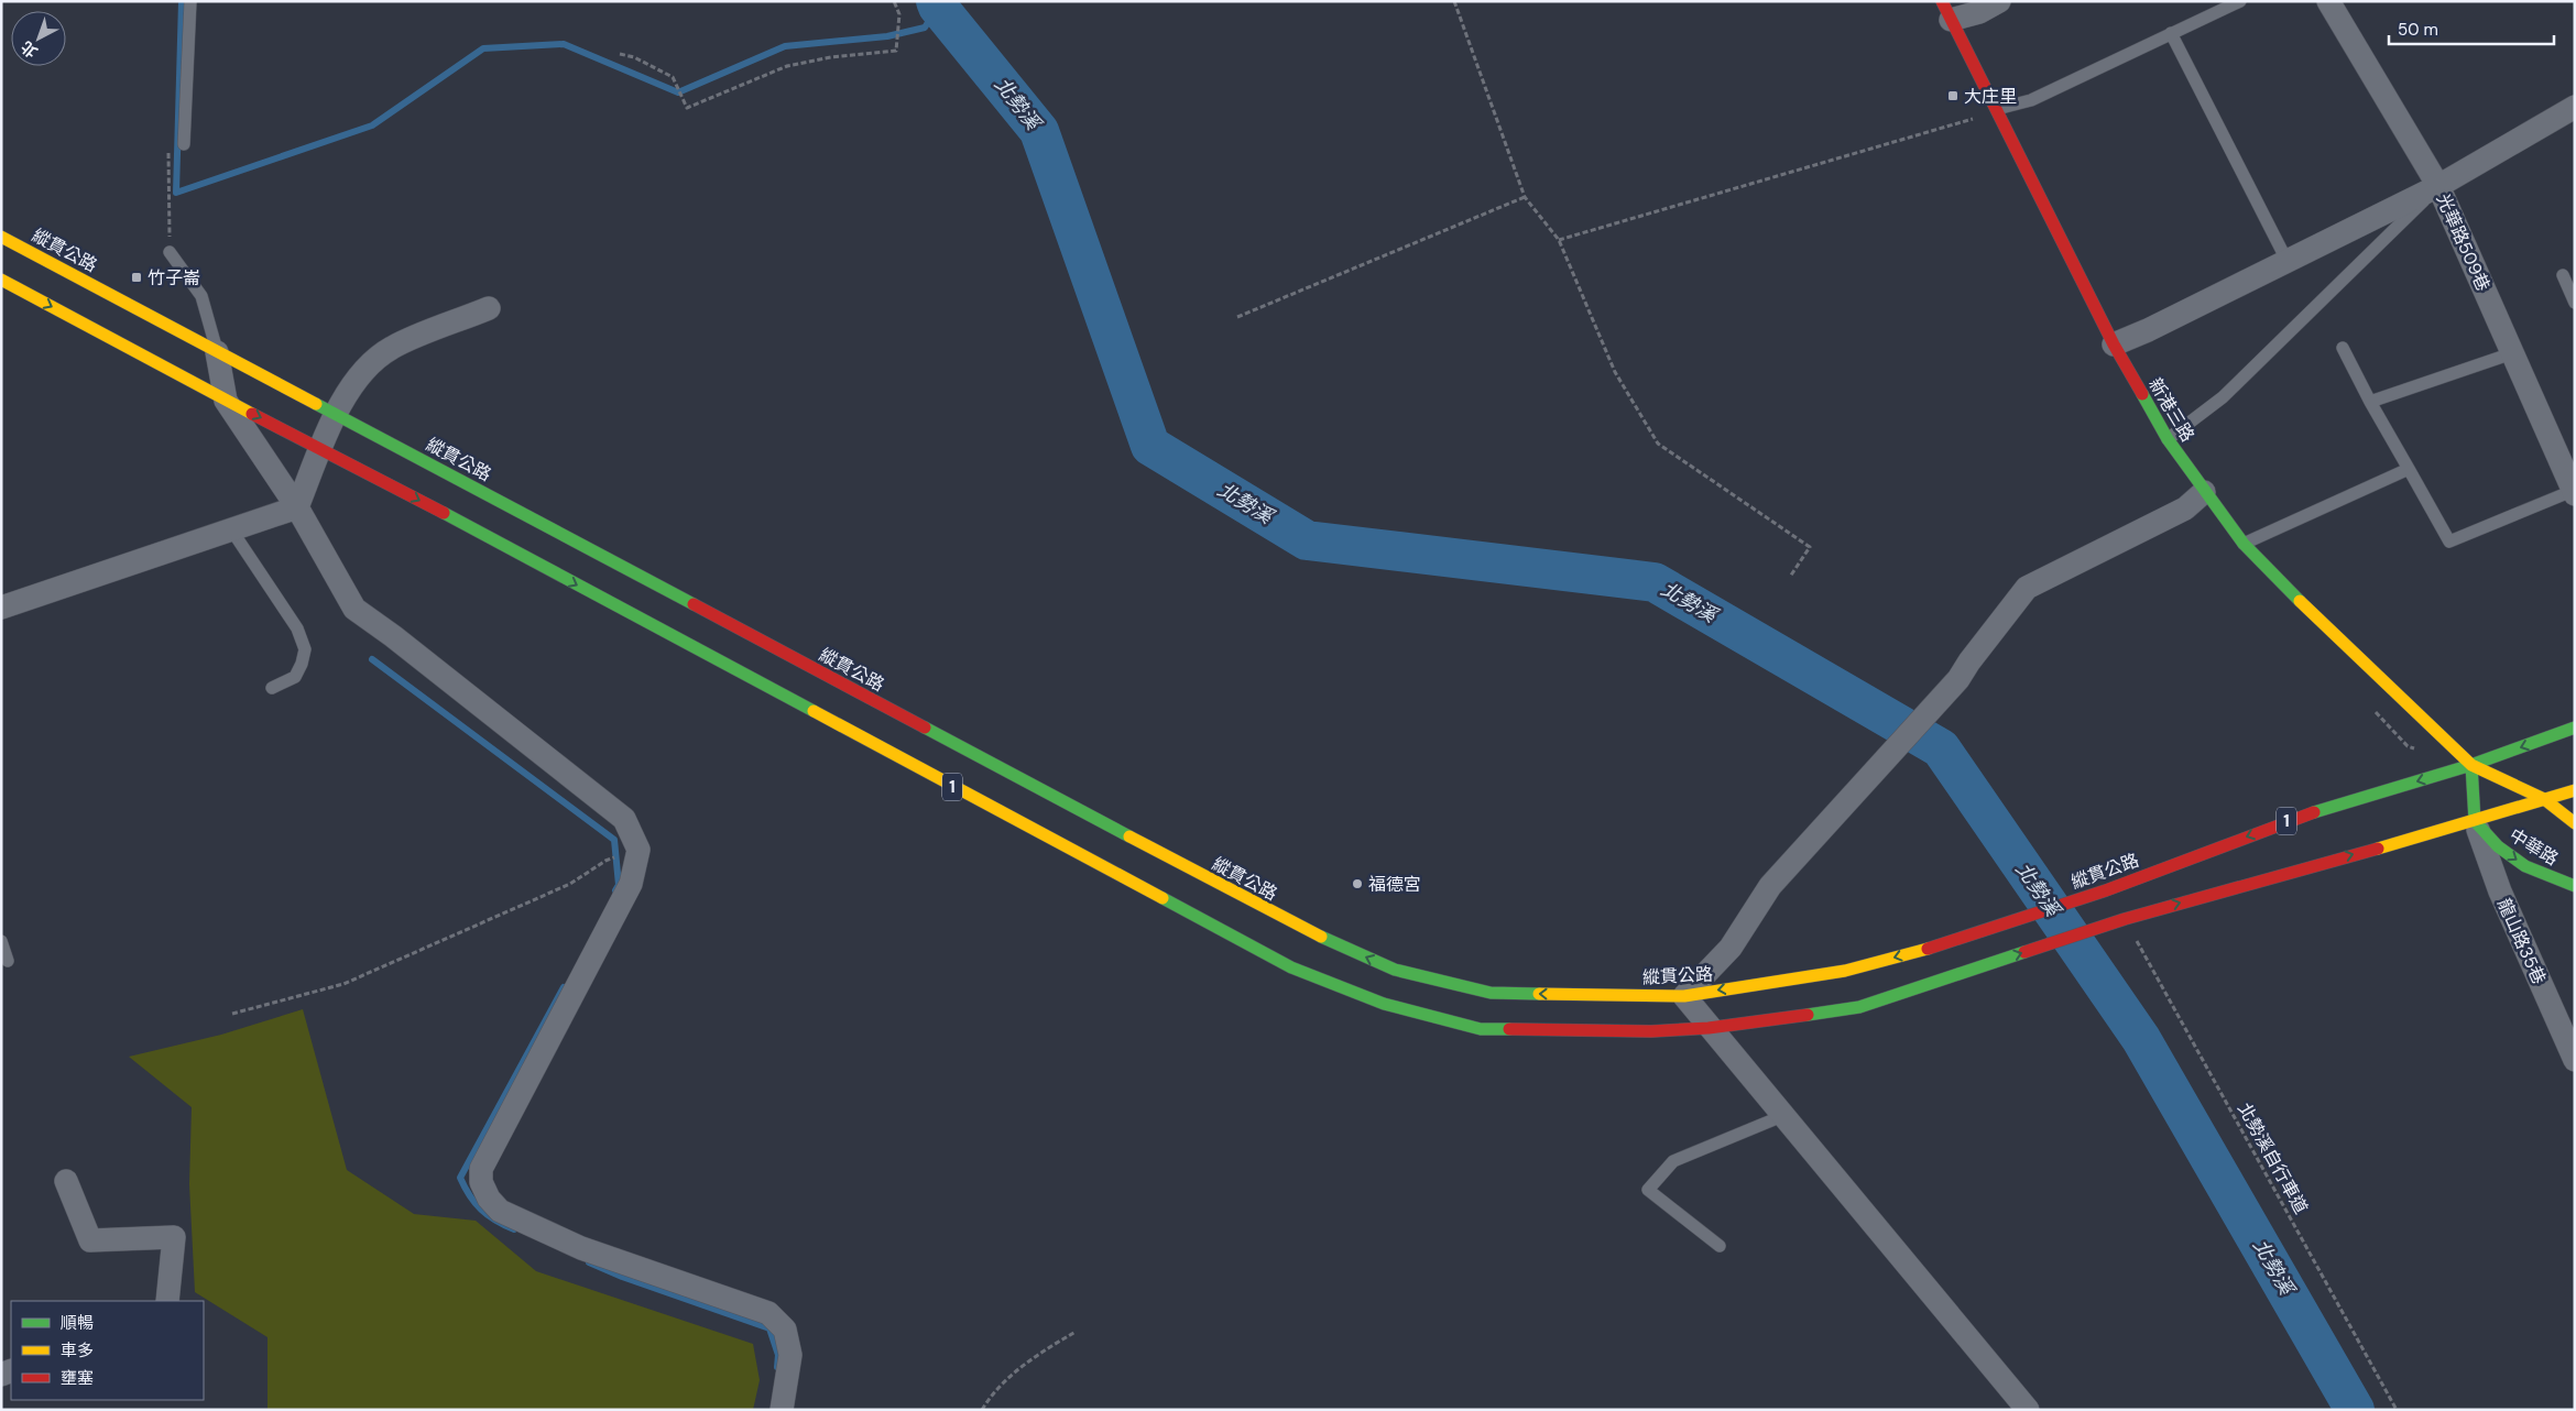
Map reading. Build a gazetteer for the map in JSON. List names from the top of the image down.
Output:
{
  "streets": {
    "main road": [
      "縱貫公路",
      "新港三路",
      "1",
      "中華路"
    ],
    "street": ["光華路509巷", "龍山路35巷"],
    "path": ["北勢溪自行車道"]
  },
  "crossings": [
    ["縱貫公路", "新港三路"],
    ["新港三路", "1"],
    ["1", "中華路"],
    ["1", "龍山路35巷"],
    ["1", "北勢溪自行車道"],
    ["中華路", "龍山路35巷"]
  ],
  "water": ["北勢溪"],
  "places": {
    "transit": ["大庄里", "竹子崙"],
    "other": ["福德宮"]
  },
  "legend": ["順暢", "車多", "壅塞"],
  "scale_bar": "50 m",
  "north": "bottom left"
}
